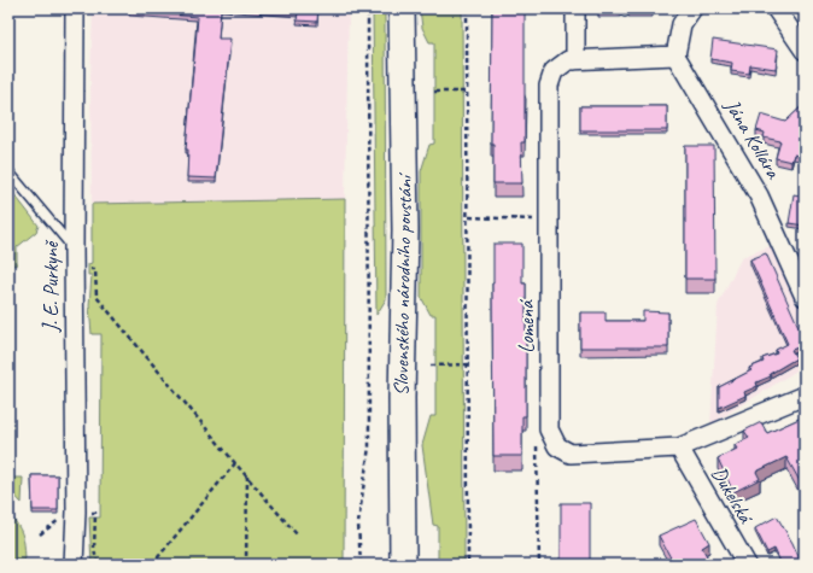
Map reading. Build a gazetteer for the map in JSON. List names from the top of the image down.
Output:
{
  "streets": {
    "street": [
      "Jána Kollára",
      "Slovenského národního povstání",
      "J. E. Purkyně",
      "Lomená",
      "Dukelská"
    ]
  },
  "crossings": [
    ["Jána Kollára", "Lomená"]
  ]
}
